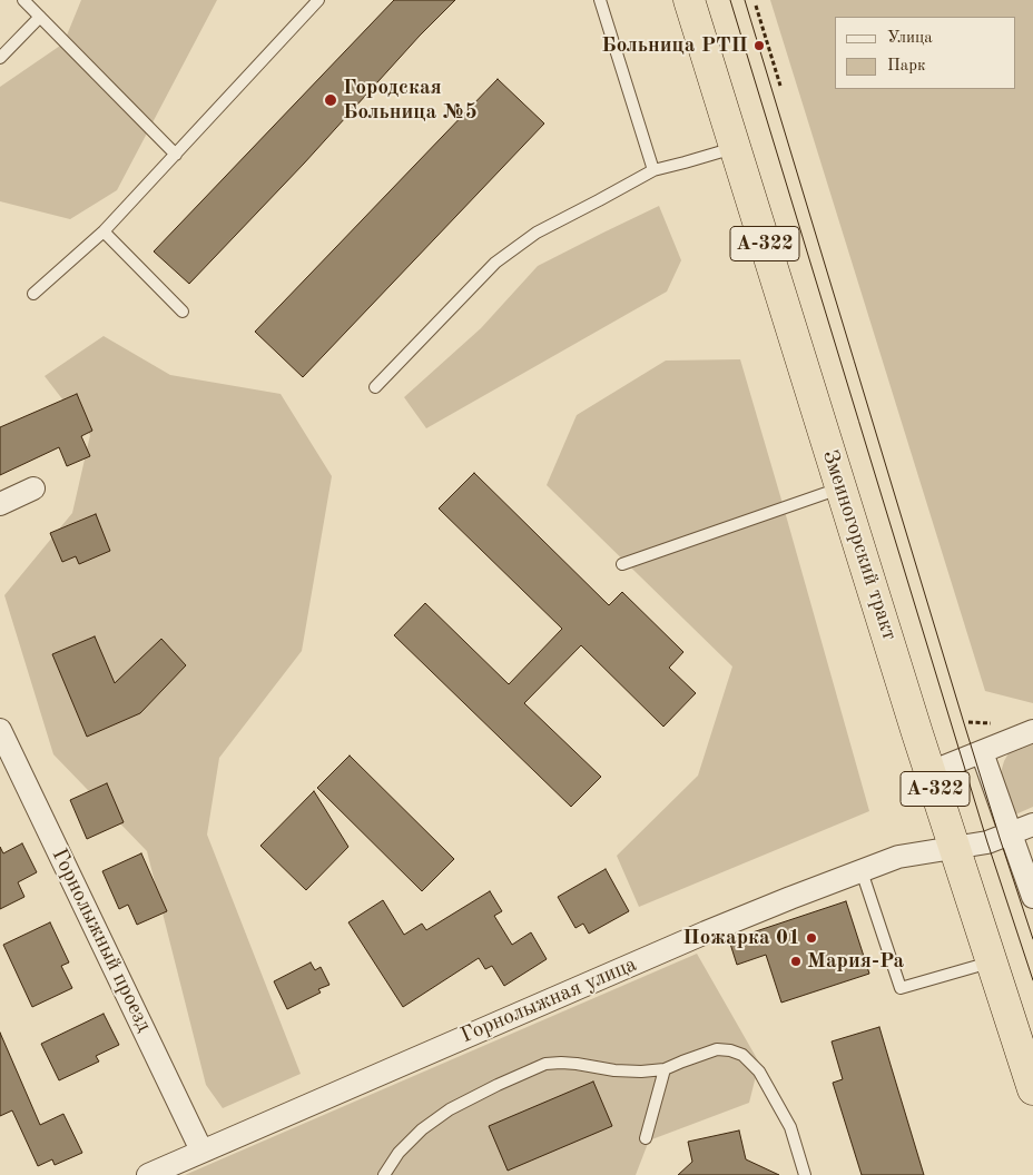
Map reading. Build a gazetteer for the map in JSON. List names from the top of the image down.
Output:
{
  "streets": {
    "highway": ["А-322", "Змеиногорский тракт"],
    "street": ["Горнолыжный проезд", "Горнолыжная улица"]
  },
  "crossings": [
    ["Змеиногорский тракт", "Горнолыжная улица"],
    ["Горнолыжный проезд", "Горнолыжная улица"]
  ],
  "places": [
    "Больница РТП",
    "Городская Больница №5",
    "Пожарка 01",
    "Мария-Ра"
  ],
  "legend": ["Улица", "Парк"]
}
